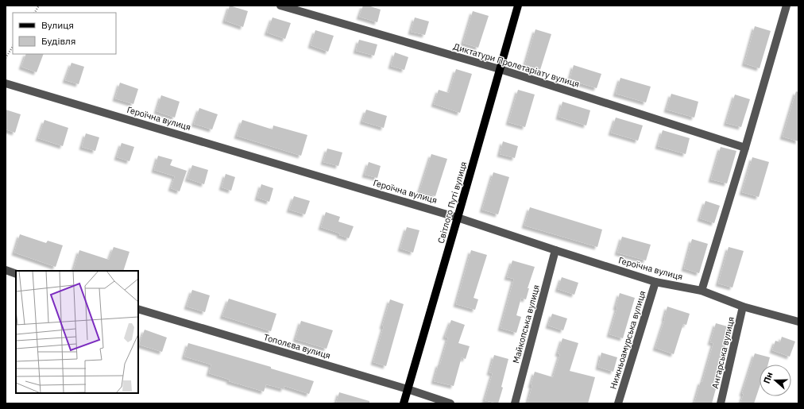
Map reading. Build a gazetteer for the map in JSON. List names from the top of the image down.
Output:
{
  "streets": {
    "main road": ["Світлого Путі вулиця"],
    "street": [
      "Диктатури Пролетаріату вулиця",
      "Героїчна вулиця",
      "Майкопська вулиця",
      "Нижньоамурська вулиця",
      "Тополєва вулиця",
      "Ангарська вулиця"
    ]
  },
  "crossings": [
    ["Диктатури Пролетаріату вулиця", "Світлого Путі вулиця"],
    ["Героїчна вулиця", "Світлого Путі вулиця"],
    ["Героїчна вулиця", "Майкопська вулиця"],
    ["Героїчна вулиця", "Нижньоамурська вулиця"],
    ["Героїчна вулиця", "Ангарська вулиця"],
    ["Світлого Путі вулиця", "Тополєва вулиця"]
  ],
  "legend": ["Вулиця", "Будівля"],
  "north": "left"
}
